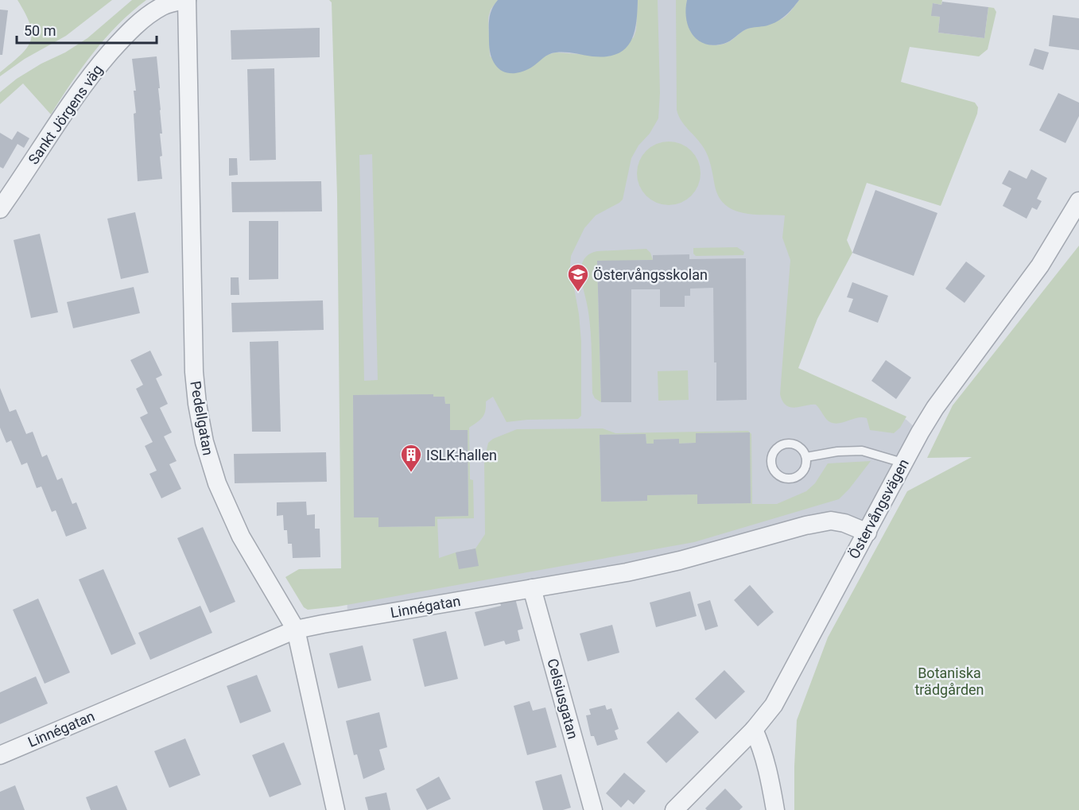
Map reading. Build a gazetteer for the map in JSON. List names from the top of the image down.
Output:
{
  "streets": {
    "street": [
      "Sankt Jörgens väg",
      "Pedellgatan",
      "Östervångsvägen",
      "Linnégatan",
      "Celsiusgatan"
    ]
  },
  "crossings": [
    ["Sankt Jörgens väg", "Pedellgatan"],
    ["Pedellgatan", "Linnégatan"],
    ["Östervångsvägen", "Linnégatan"],
    ["Linnégatan", "Celsiusgatan"]
  ],
  "parks": ["Botaniska trädgården"],
  "places": {
    "school or university": ["Östervångsskolan"],
    "building": ["ISLK-hallen"]
  },
  "scale_bar": "50 m"
}
